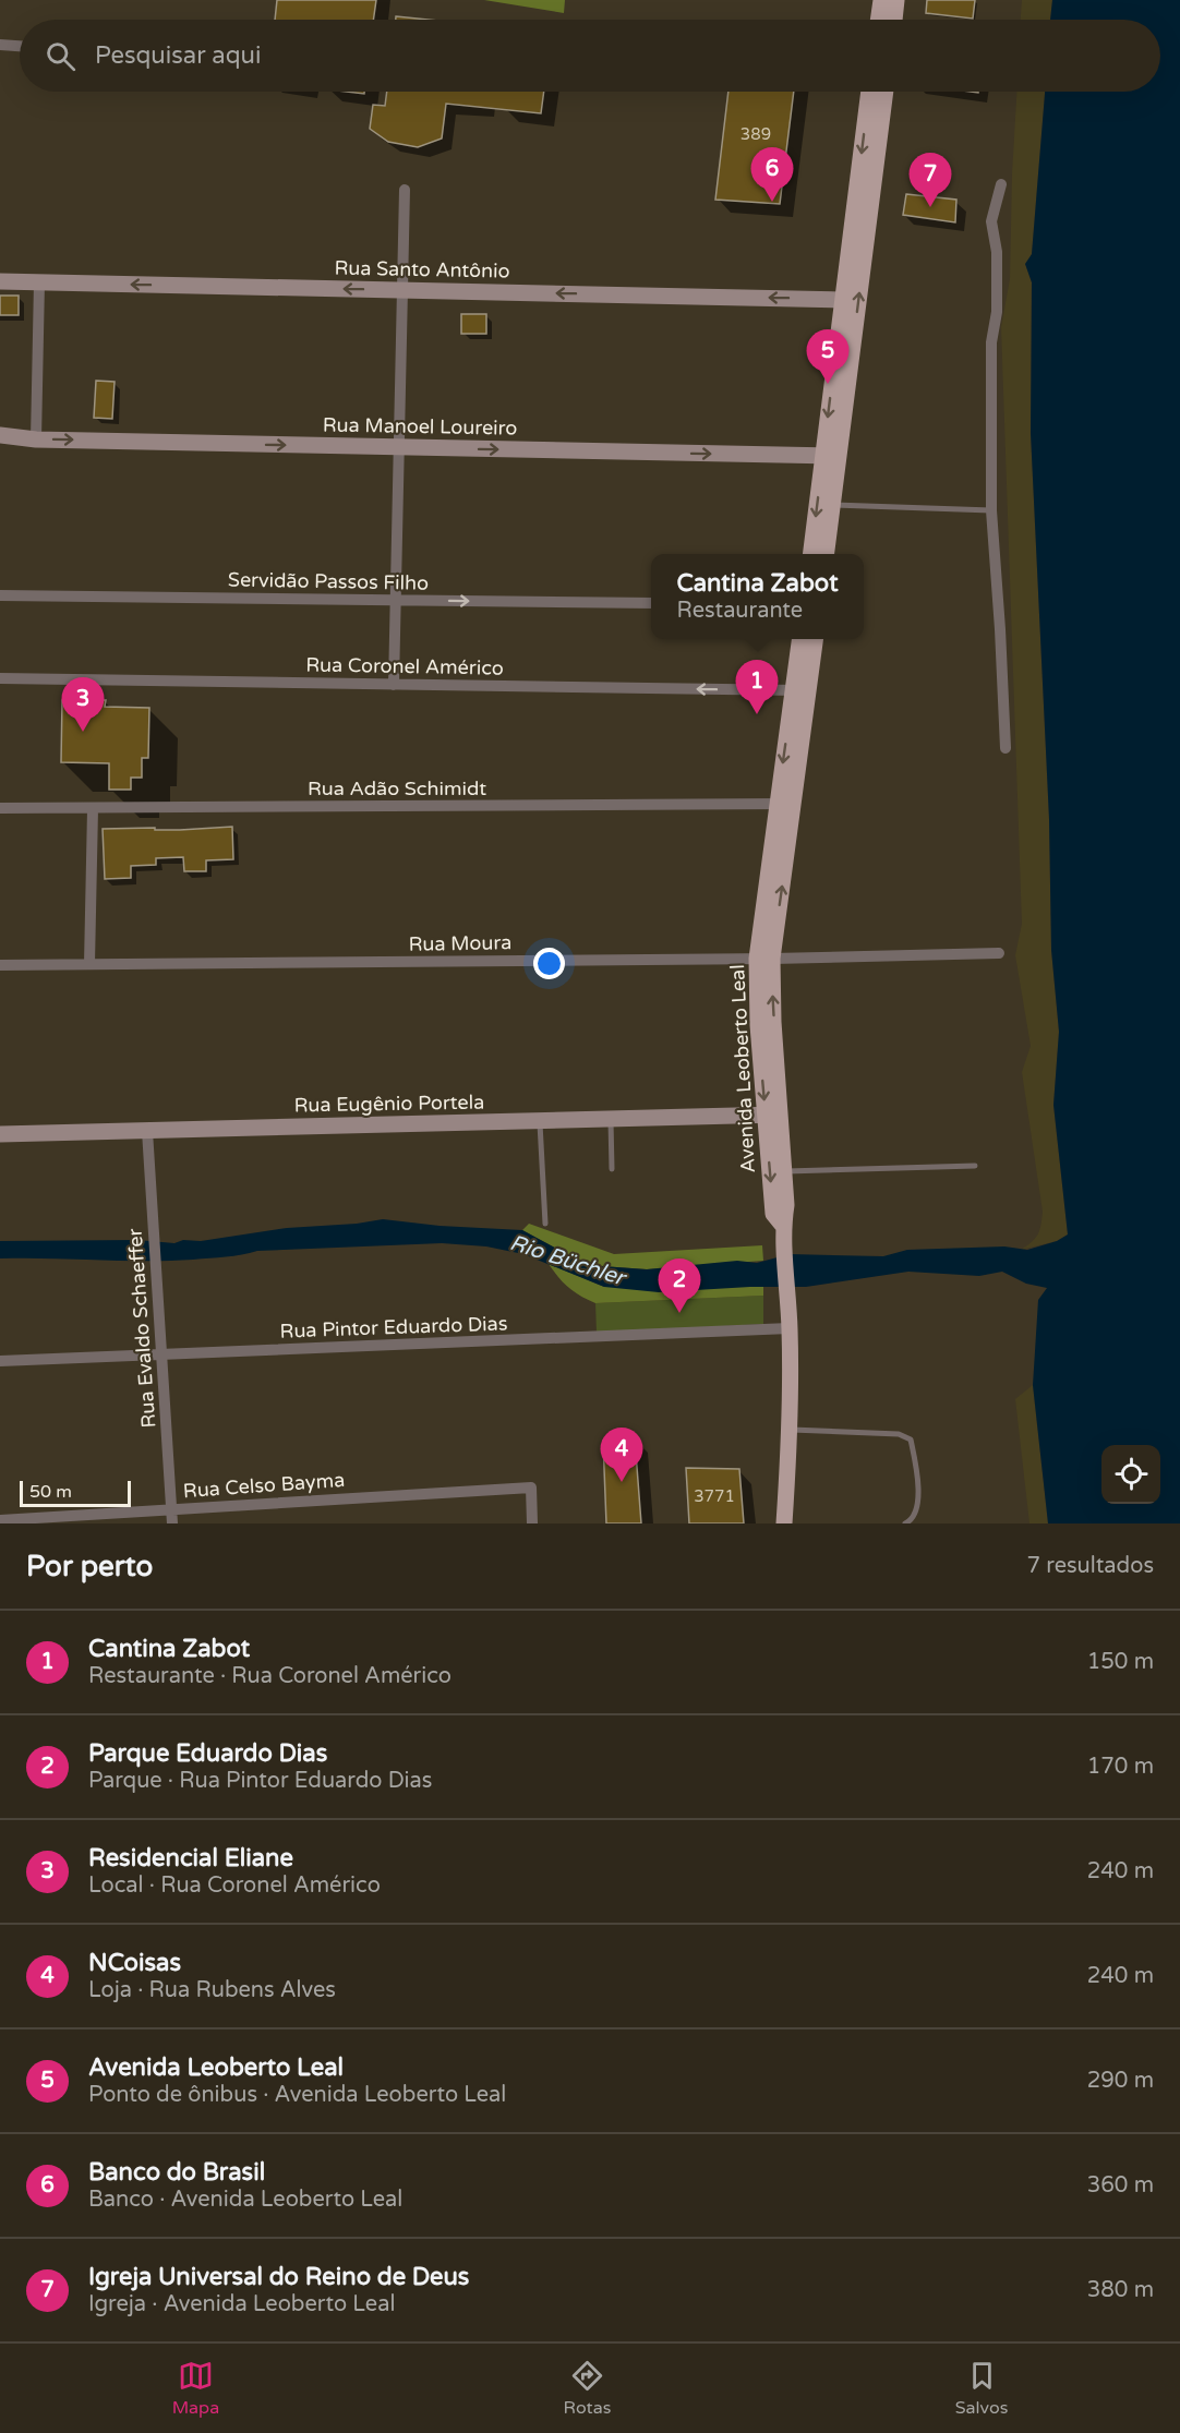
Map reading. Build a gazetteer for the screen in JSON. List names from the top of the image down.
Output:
{
  "streets": {
    "main road": ["Avenida Leoberto Leal"],
    "street": [
      "Rua Santo Antônio",
      "Rua Manoel Loureiro",
      "Servidão Passos Filho",
      "Rua Coronel Américo",
      "Rua Adão Schimidt",
      "Rua Moura",
      "Rua Eugênio Portela",
      "Rua Pintor Eduardo Dias",
      "Rua Evaldo Schaeffer",
      "Rua Celso Bayma"
    ]
  },
  "crossings": [
    ["Rua Coronel Américo", "Avenida Leoberto Leal"],
    ["Rua Adão Schimidt", "Avenida Leoberto Leal"],
    ["Rua Moura", "Avenida Leoberto Leal"],
    ["Avenida Leoberto Leal", "Rua Eugênio Portela"],
    ["Avenida Leoberto Leal", "Rua Pintor Eduardo Dias"],
    ["Rua Eugênio Portela", "Rua Evaldo Schaeffer"],
    ["Rua Pintor Eduardo Dias", "Rua Evaldo Schaeffer"],
    ["Rua Evaldo Schaeffer", "Rua Celso Bayma"]
  ],
  "one_way": [
    "Rua Santo Antônio",
    "Rua Manoel Loureiro",
    "Servidão Passos Filho",
    "Rua Coronel Américo"
  ],
  "water": ["Rio Büchler"],
  "house_numbers": ["389", "3771"],
  "scale_bar": "50 m",
  "page": {
    "search": "Pesquisar aqui",
    "pins": [
      "6",
      "7",
      "5",
      "1",
      "3",
      "2",
      "4"
    ],
    "popup": ["Cantina Zabot", "Restaurante"],
    "scale": "50 m",
    "heading": ["Por perto", "7 resultados"],
    "list": [
      {
        "mark": "1",
        "name": "Cantina Zabot",
        "note": "Restaurante · Rua Coronel Américo",
        "value": "150 m"
      },
      {
        "mark": "2",
        "name": "Parque Eduardo Dias",
        "note": "Parque · Rua Pintor Eduardo Dias",
        "value": "170 m"
      },
      {
        "mark": "3",
        "name": "Residencial Eliane",
        "note": "Local · Rua Coronel Américo",
        "value": "240 m"
      },
      {
        "mark": "4",
        "name": "NCoisas",
        "note": "Loja · Rua Rubens Alves",
        "value": "240 m"
      },
      {
        "mark": "5",
        "name": "Avenida Leoberto Leal",
        "note": "Ponto de ônibus · Avenida Leoberto Leal",
        "value": "290 m"
      },
      {
        "mark": "6",
        "name": "Banco do Brasil",
        "note": "Banco · Avenida Leoberto Leal",
        "value": "360 m"
      },
      {
        "mark": "7",
        "name": "Igreja Universal do Reino de Deus",
        "note": "Igreja · Avenida Leoberto Leal",
        "value": "380 m"
      }
    ],
    "nav": ["Mapa", "Rotas", "Salvos"]
  }
}
